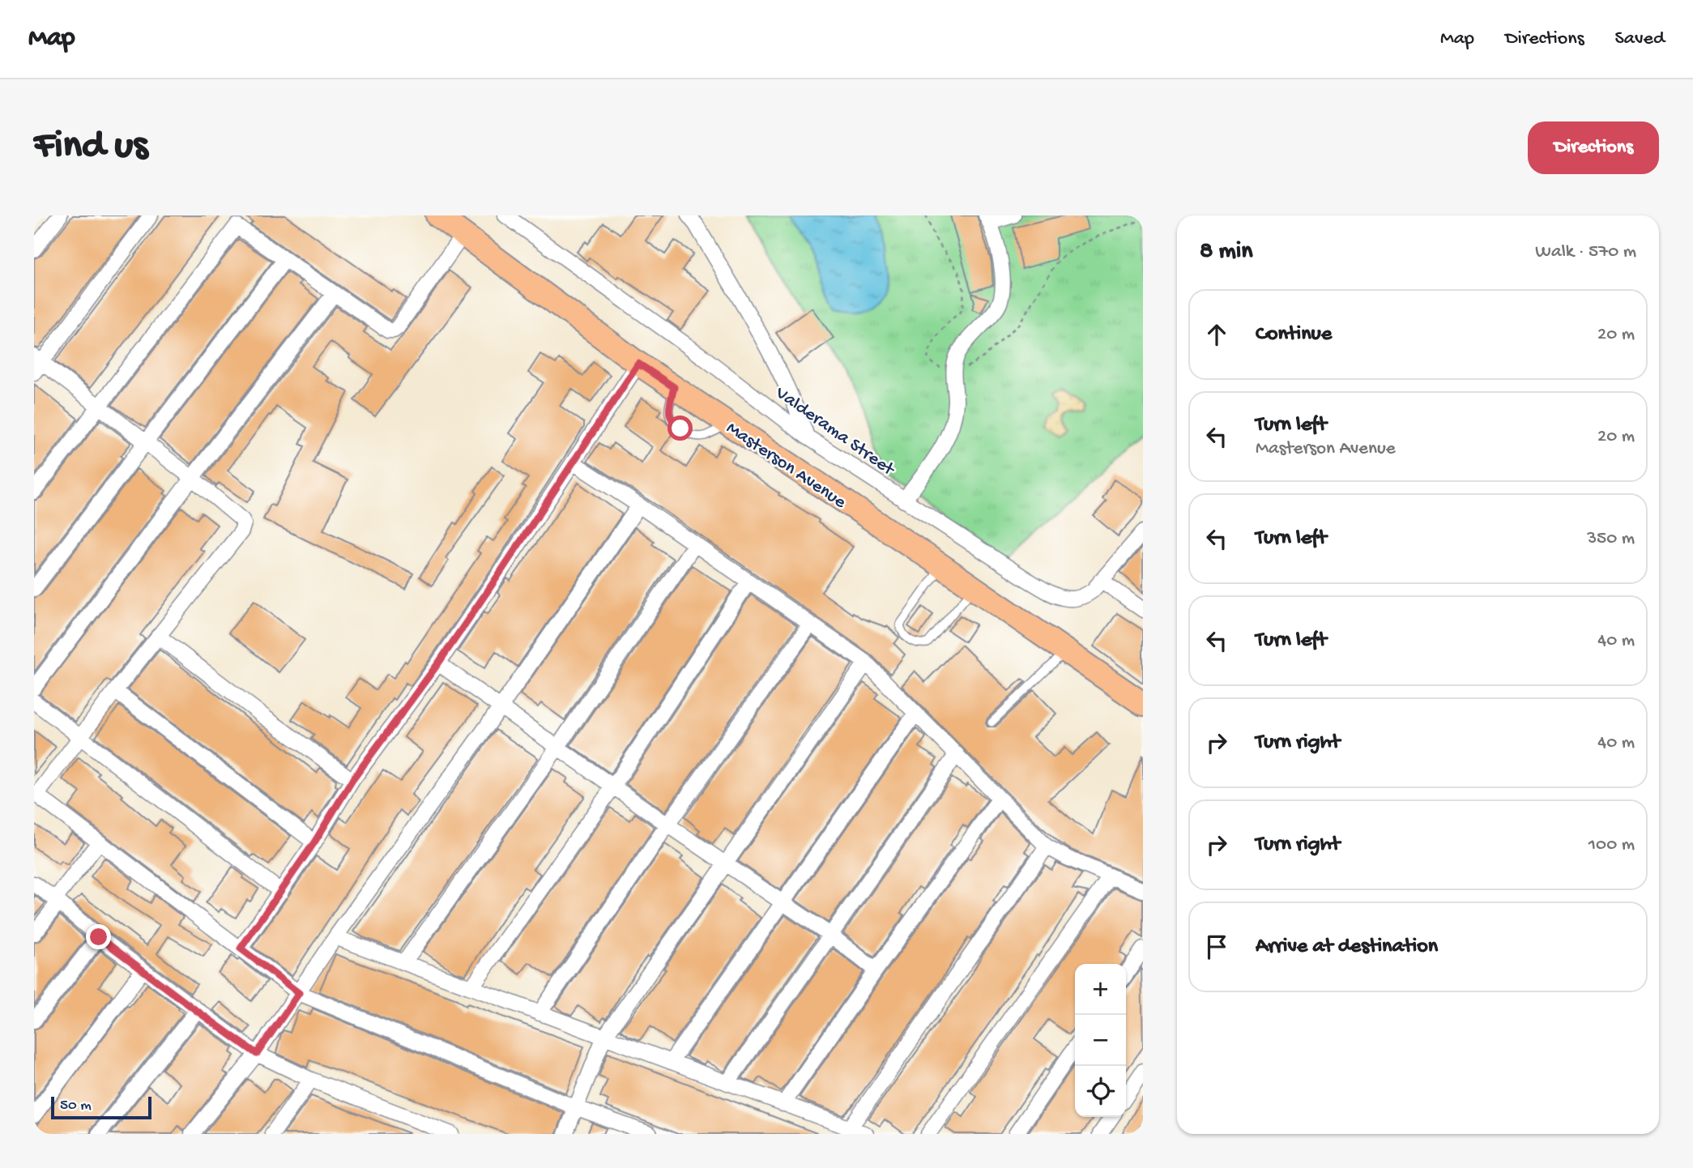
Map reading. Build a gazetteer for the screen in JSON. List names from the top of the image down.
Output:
{
  "streets": {
    "main road": ["Masterson Avenue"],
    "street": ["Valderama Street"]
  },
  "scale_bar": "50 m",
  "page": {
    "header": "Map",
    "nav": ["Map", "Directions", "Saved"],
    "buttons": "Directions",
    "title": "Find us",
    "heading": ["8 min", "Walk · 570 m"],
    "list": [
      ["Continue", "20 m"],
      ["Turn left", "Masterson Avenue", "20 m"],
      ["Turn left", "350 m"],
      ["Turn left", "40 m"],
      ["Turn right", "40 m"],
      ["Turn right", "100 m"],
      "Arrive at destination"
    ],
    "map_buttons": ["+", "−"],
    "scale": "50 m"
  }
}
